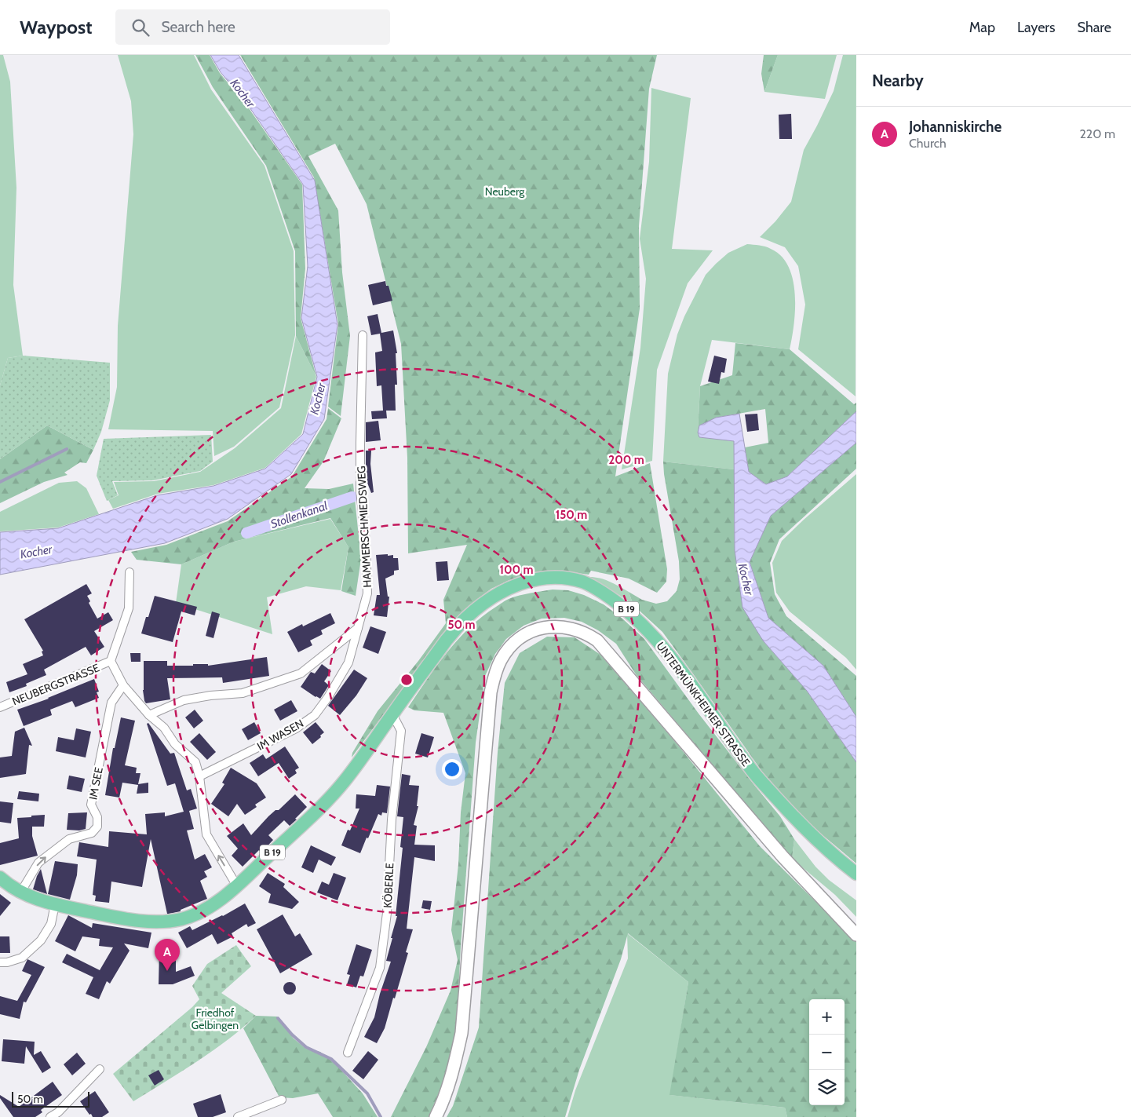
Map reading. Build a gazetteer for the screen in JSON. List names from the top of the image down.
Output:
{
  "streets": {
    "main road": ["B 19", "UNTERMÜNKHEIMER STRASSE"],
    "street": [
      "HAMMERSCHMIEDSWEG",
      "NEUBERGSTRASSE",
      "IM WASEN",
      "IM SEE",
      "KÖBERLE"
    ]
  },
  "crossings": [
    ["HAMMERSCHMIEDSWEG", "IM WASEN"],
    ["UNTERMÜNKHEIMER STRASSE", "IM SEE"],
    ["UNTERMÜNKHEIMER STRASSE", "KÖBERLE"]
  ],
  "one_way": ["IM SEE"],
  "water": ["Kocher", "Stollenkanal"],
  "parks": ["Neuberg", "Friedhof Gelbingen"],
  "scale_bar": "50 m",
  "page": {
    "header": "Waypost",
    "search": "Search here",
    "nav": ["Map", "Layers", "Share"],
    "heading": "Nearby",
    "list": [
      {
        "mark": "A",
        "name": "Johanniskirche",
        "note": "Church",
        "value": "220 m"
      }
    ],
    "pins": "A",
    "map_buttons": ["+", "−"],
    "scale": "50 m"
  },
  "rings": [
    "200 m",
    "150 m",
    "100 m",
    "50 m"
  ]
}
